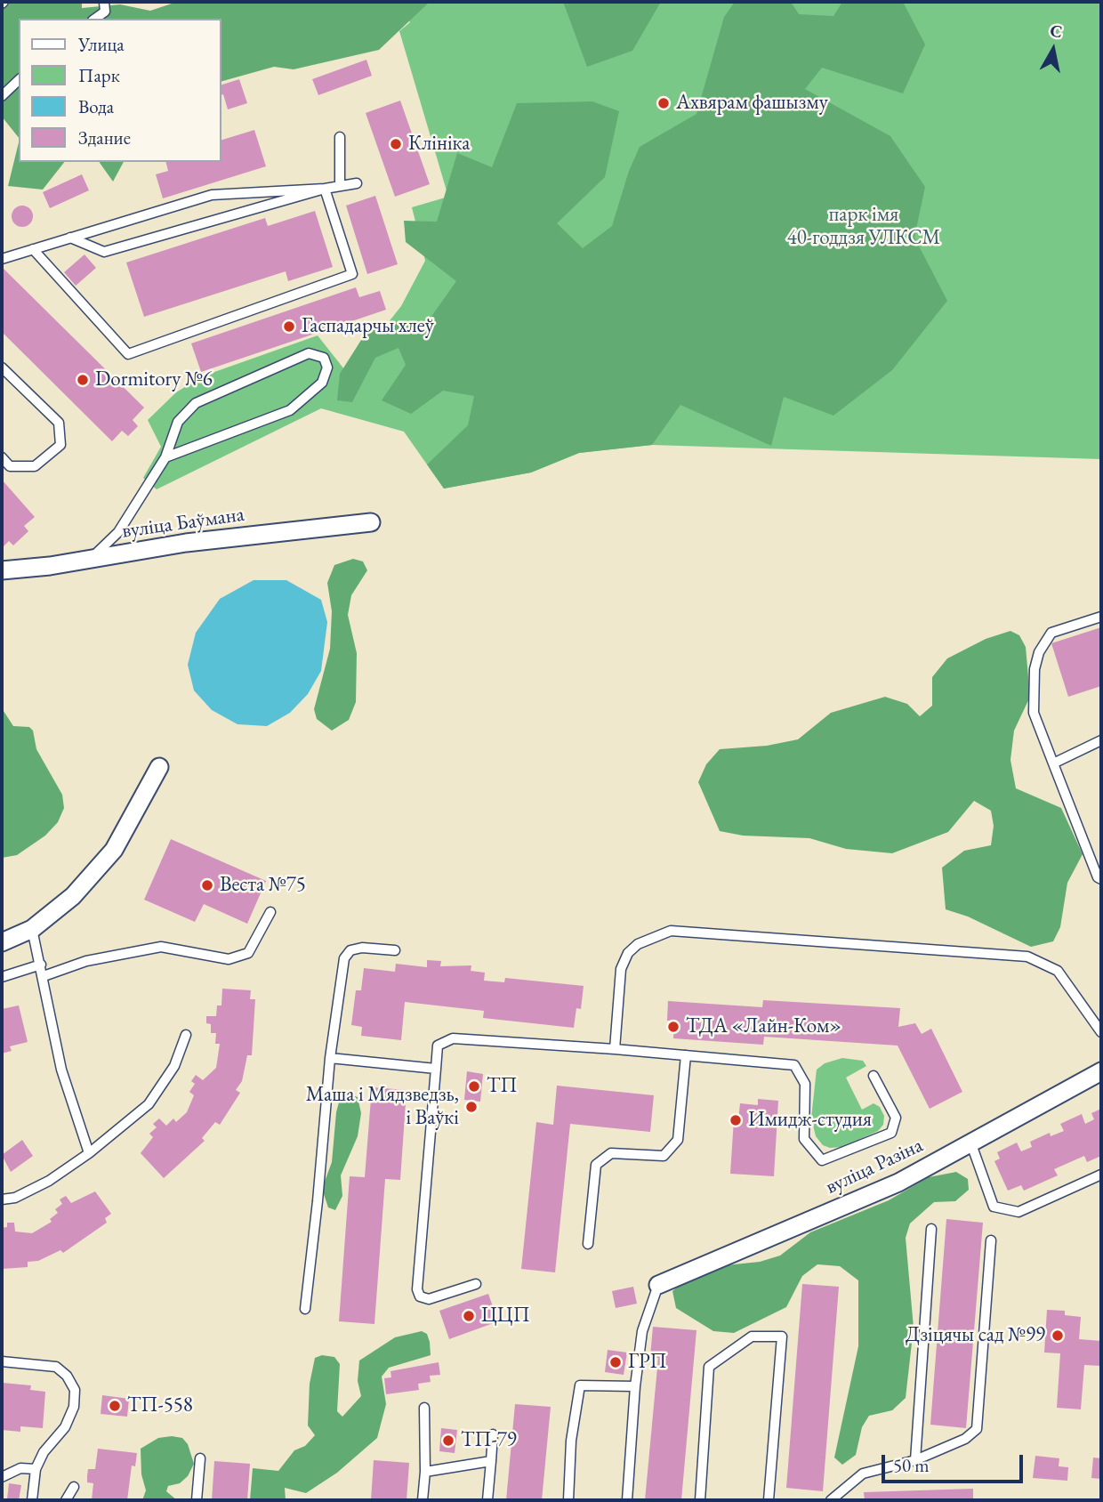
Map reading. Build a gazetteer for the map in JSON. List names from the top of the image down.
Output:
{
  "streets": {
    "street": ["вуліца Баўмана", "вуліца Разіна"]
  },
  "parks": ["парк імя 40-годдзя УЛКСМ"],
  "places": [
    "Ахвярам фашызму",
    "Клініка",
    "Гаспадарчы хлеў",
    "Dormitory №6",
    "Веста №75",
    "ТДА «Лайн-Ком»",
    "ТП",
    "Маша і Мядзведзь, і Ваўкі",
    "Имидж-студия",
    "ЦЦП",
    "Дзіцячы сад №99",
    "ГРП",
    "ТП-558",
    "ТП-79"
  ],
  "legend": [
    "Улица",
    "Парк",
    "Вода",
    "Здание"
  ],
  "scale_bar": "50 m",
  "north": "top"
}
